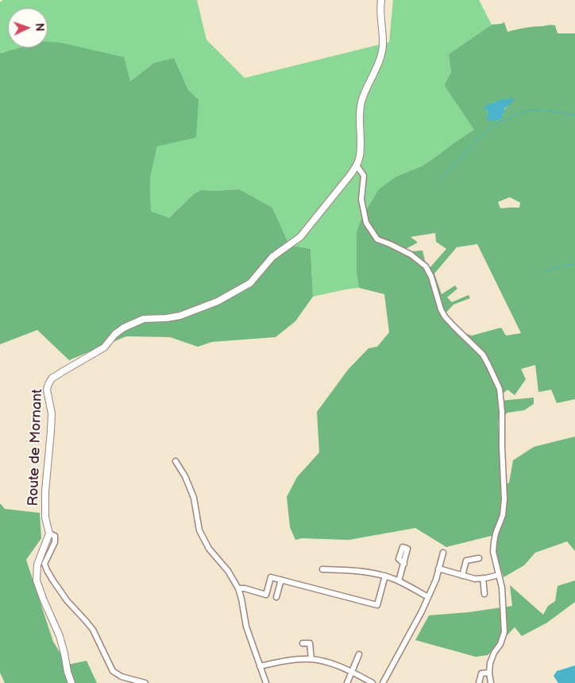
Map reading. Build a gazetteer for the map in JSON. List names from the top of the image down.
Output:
{
  "streets": {
    "main road": ["Route de Mornant"]
  },
  "north": "right"
}
